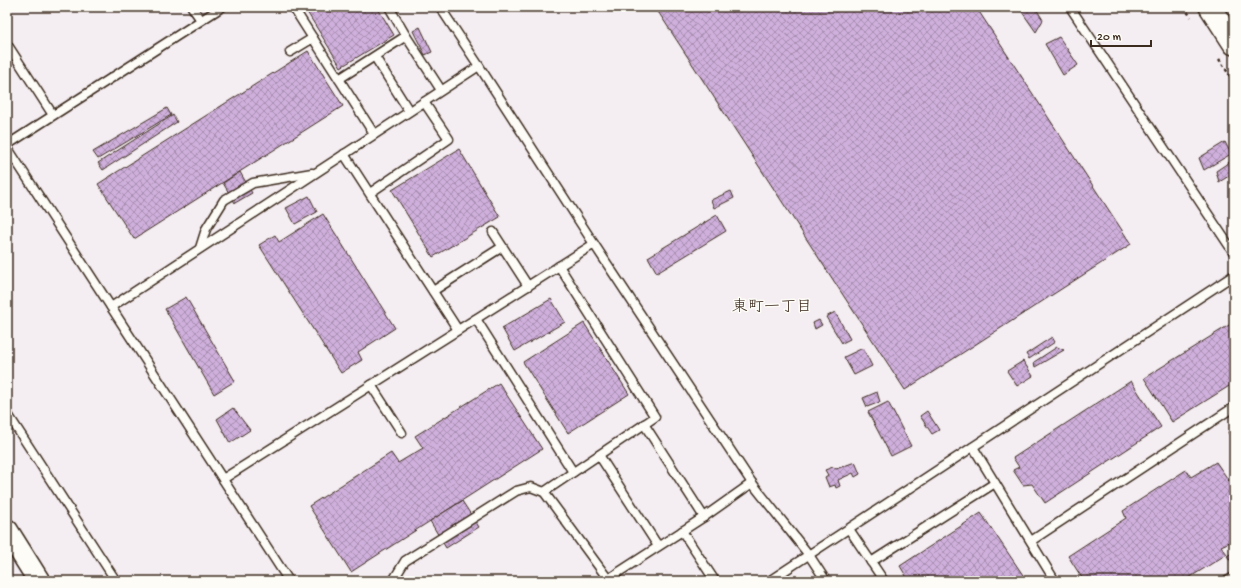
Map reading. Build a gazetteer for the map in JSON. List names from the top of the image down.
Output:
{
  "districts": ["東町一丁目"],
  "scale_bar": "20 m"
}
